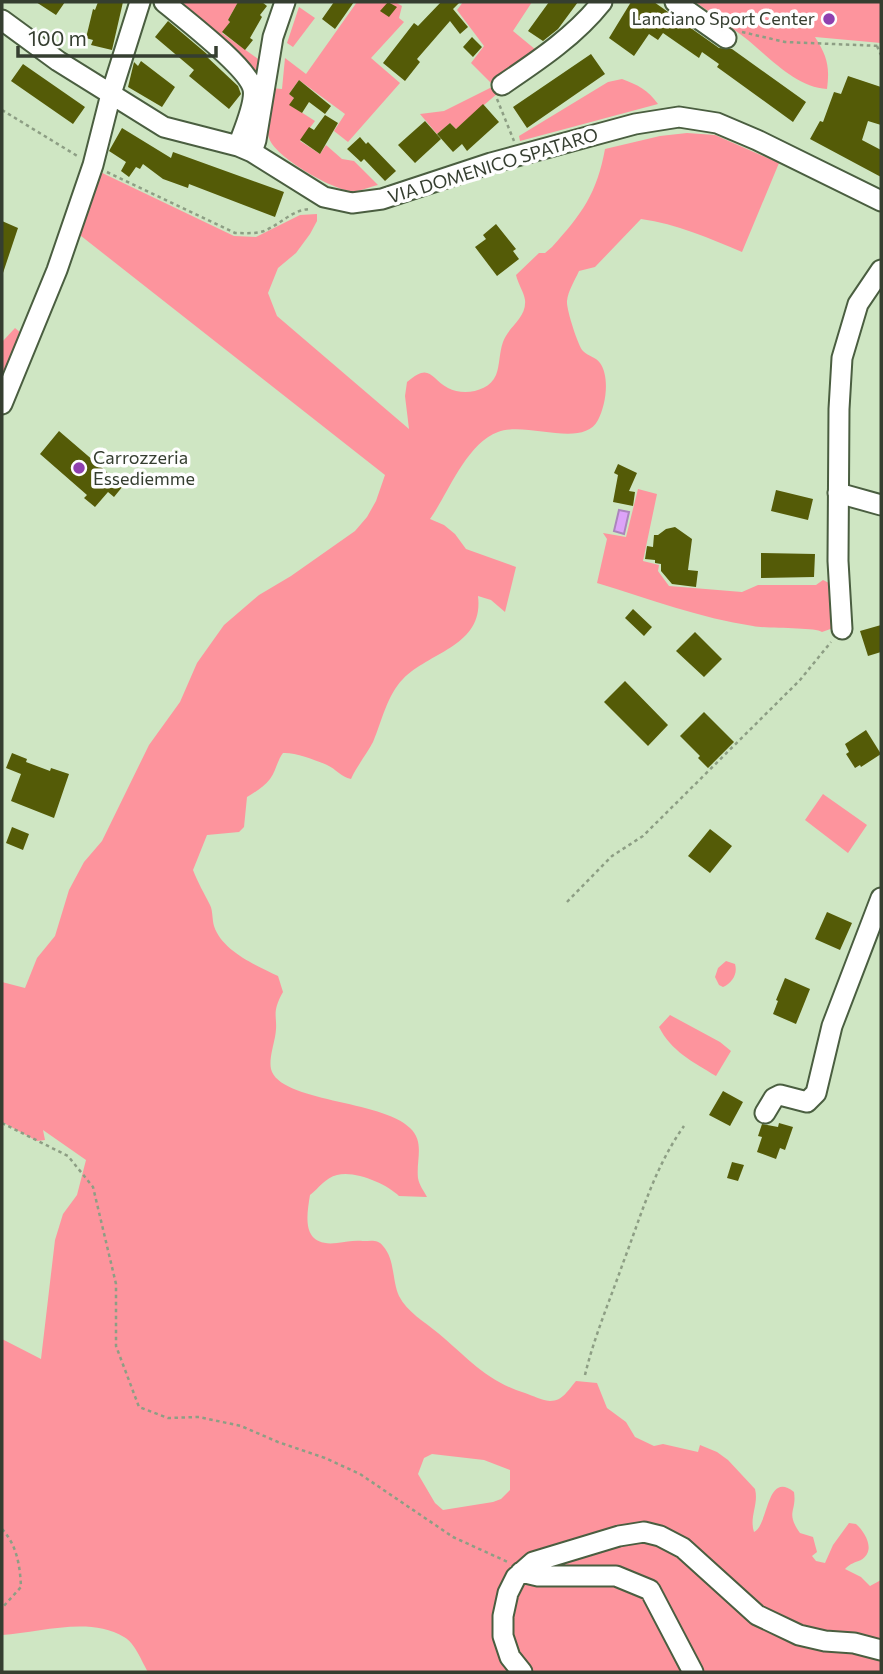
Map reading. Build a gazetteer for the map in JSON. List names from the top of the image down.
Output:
{
  "streets": {
    "street": ["VIA DOMENICO SPATARO"]
  },
  "places": ["Lanciano Sport Center", "Carrozzeria Essediemme"],
  "scale_bar": "100 m"
}
